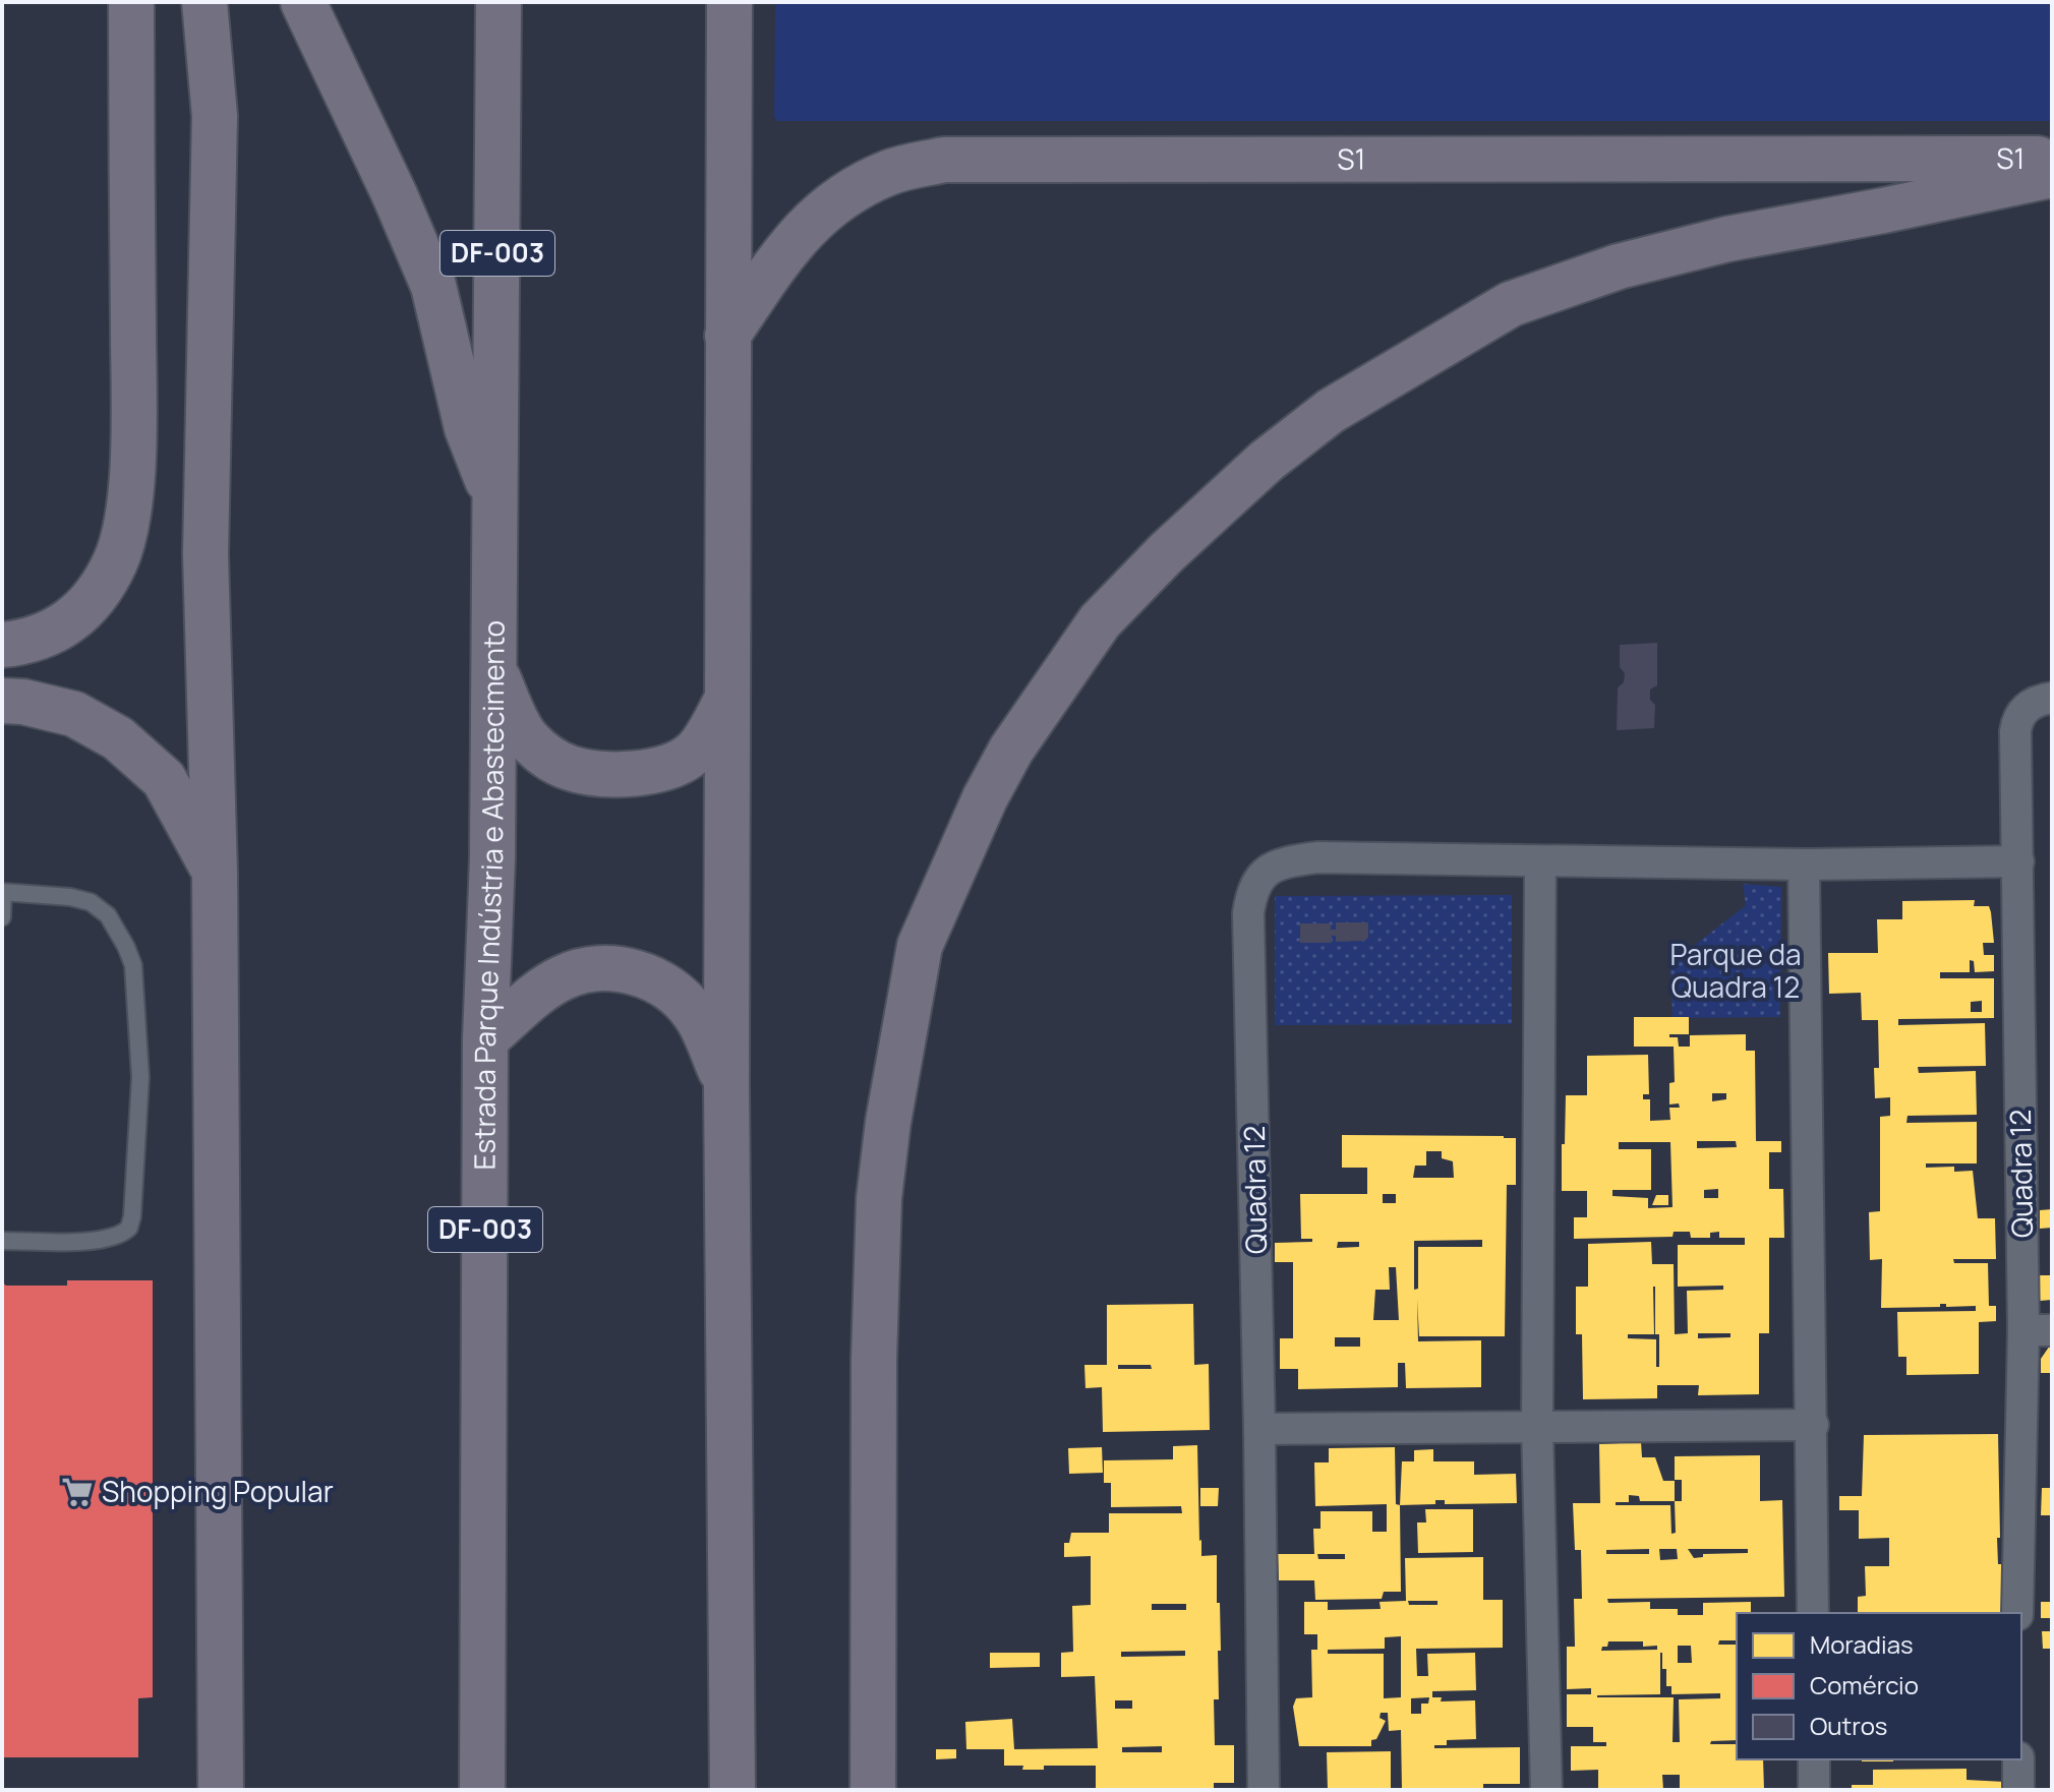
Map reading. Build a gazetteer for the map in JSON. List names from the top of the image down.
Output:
{
  "streets": {
    "highway": ["S1", "DF-003", "Estrada Parque Indústria e Abastecimento"],
    "street": ["Quadra 12"]
  },
  "parks": ["Parque da Quadra 12"],
  "places": {
    "supermarket": ["Shopping Popular"]
  },
  "legend": ["Moradias", "Comércio", "Outros"]
}
